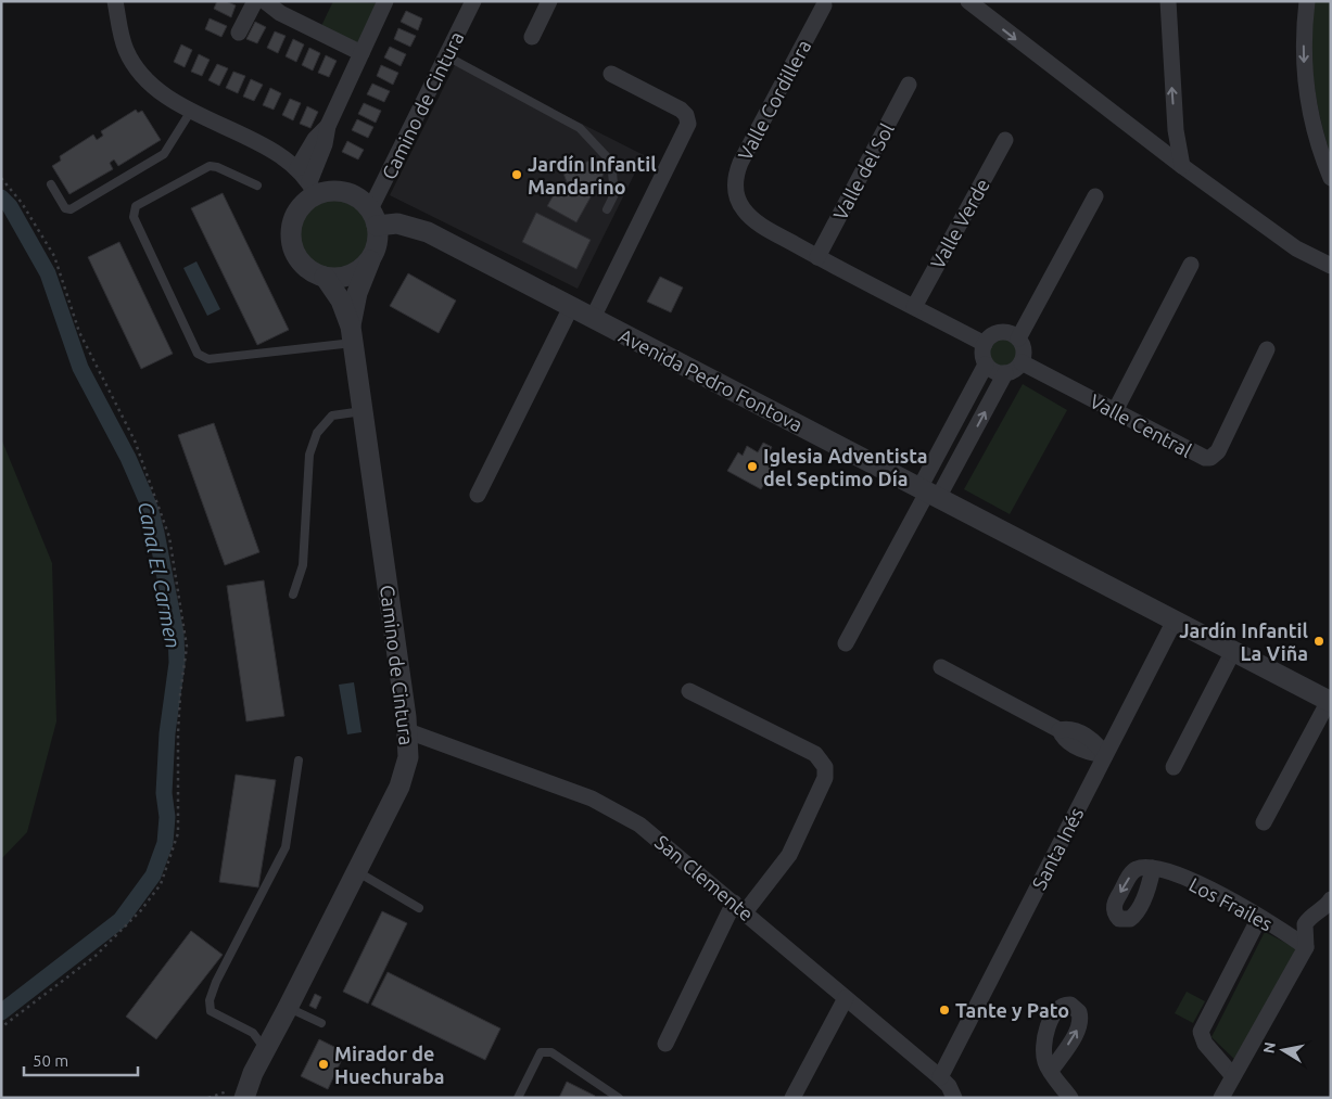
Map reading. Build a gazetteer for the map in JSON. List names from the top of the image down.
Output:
{
  "streets": {
    "street": [
      "Valle Cordillera",
      "Camino de Cintura",
      "Valle del Sol",
      "Valle Verde",
      "Avenida Pedro Fontova",
      "Valle Central",
      "Santa Inés",
      "San Clemente",
      "Los Frailes"
    ]
  },
  "crossings": [
    ["Valle Cordillera", "Valle del Sol"],
    ["Camino de Cintura", "Avenida Pedro Fontova"],
    ["Camino de Cintura", "San Clemente"],
    ["Avenida Pedro Fontova", "Santa Inés"],
    ["Santa Inés", "San Clemente"]
  ],
  "water": ["Canal El Carmen"],
  "places": [
    "Jardín Infantil Mandarino",
    "Iglesia Adventista del Septimo Día",
    "Jardín Infantil La Viña",
    "Tante y Pato",
    "Mirador de Huechuraba"
  ],
  "scale_bar": "50 m",
  "north": "left"
}
